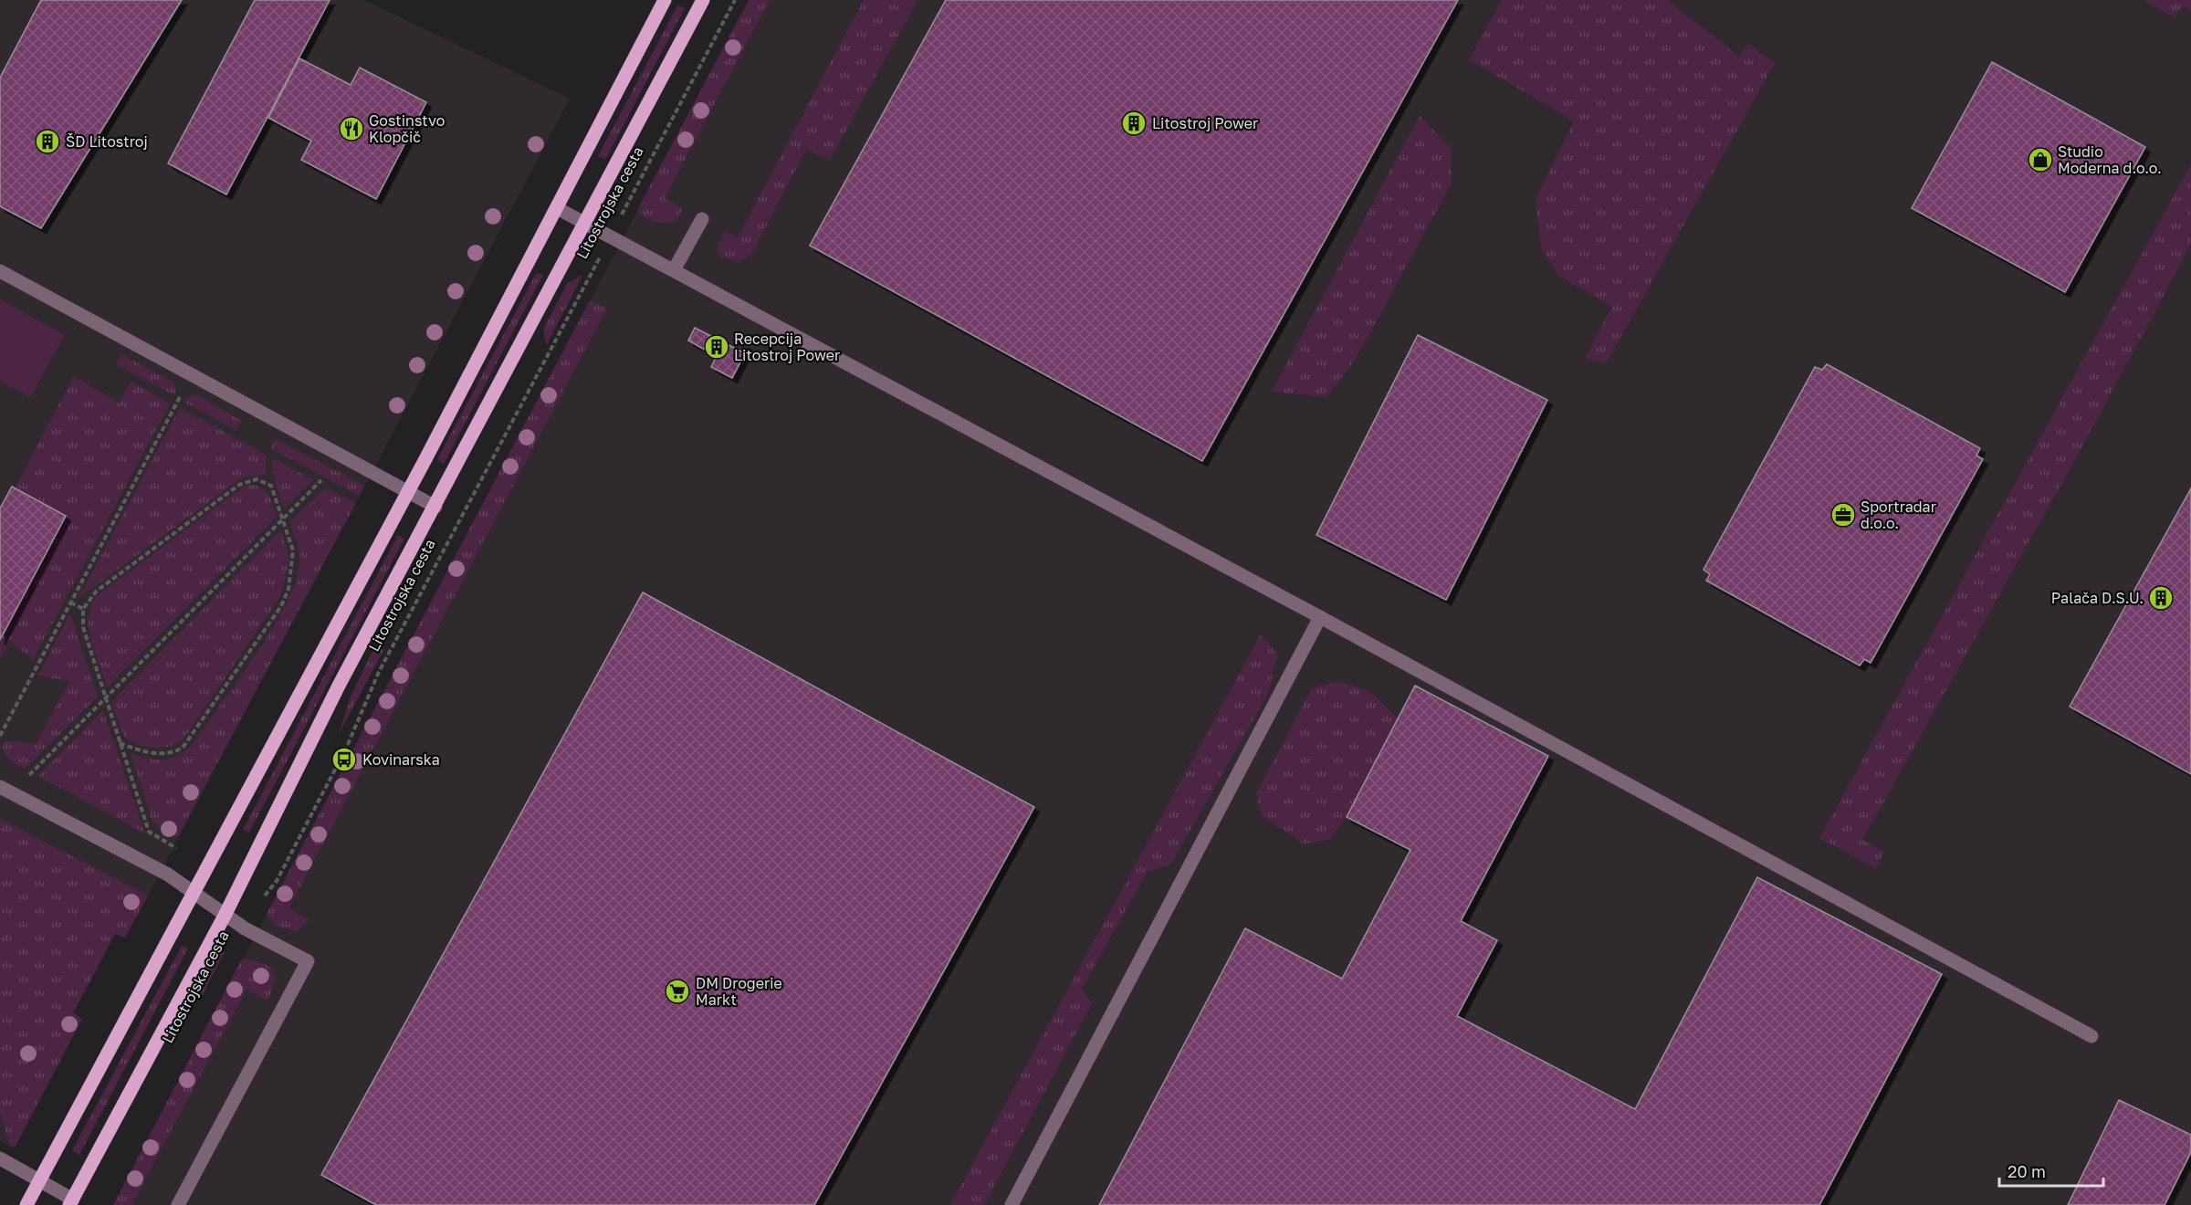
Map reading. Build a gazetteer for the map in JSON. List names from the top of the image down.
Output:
{
  "streets": {
    "main road": ["Litostrojska cesta"]
  },
  "places": {
    "building": [
      "Litostroj Power",
      "ŠD Litostroj",
      "Recepcija Litostroj Power",
      "Palača D.S.U."
    ],
    "restaurant": ["Gostinstvo Klopčič"],
    "shop": ["Studio Moderna d.o.o."],
    "office": ["Sportradar d.o.o."],
    "bus stop": ["Kovinarska"],
    "supermarket": ["DM Drogerie Markt"]
  },
  "scale_bar": "20 m"
}
